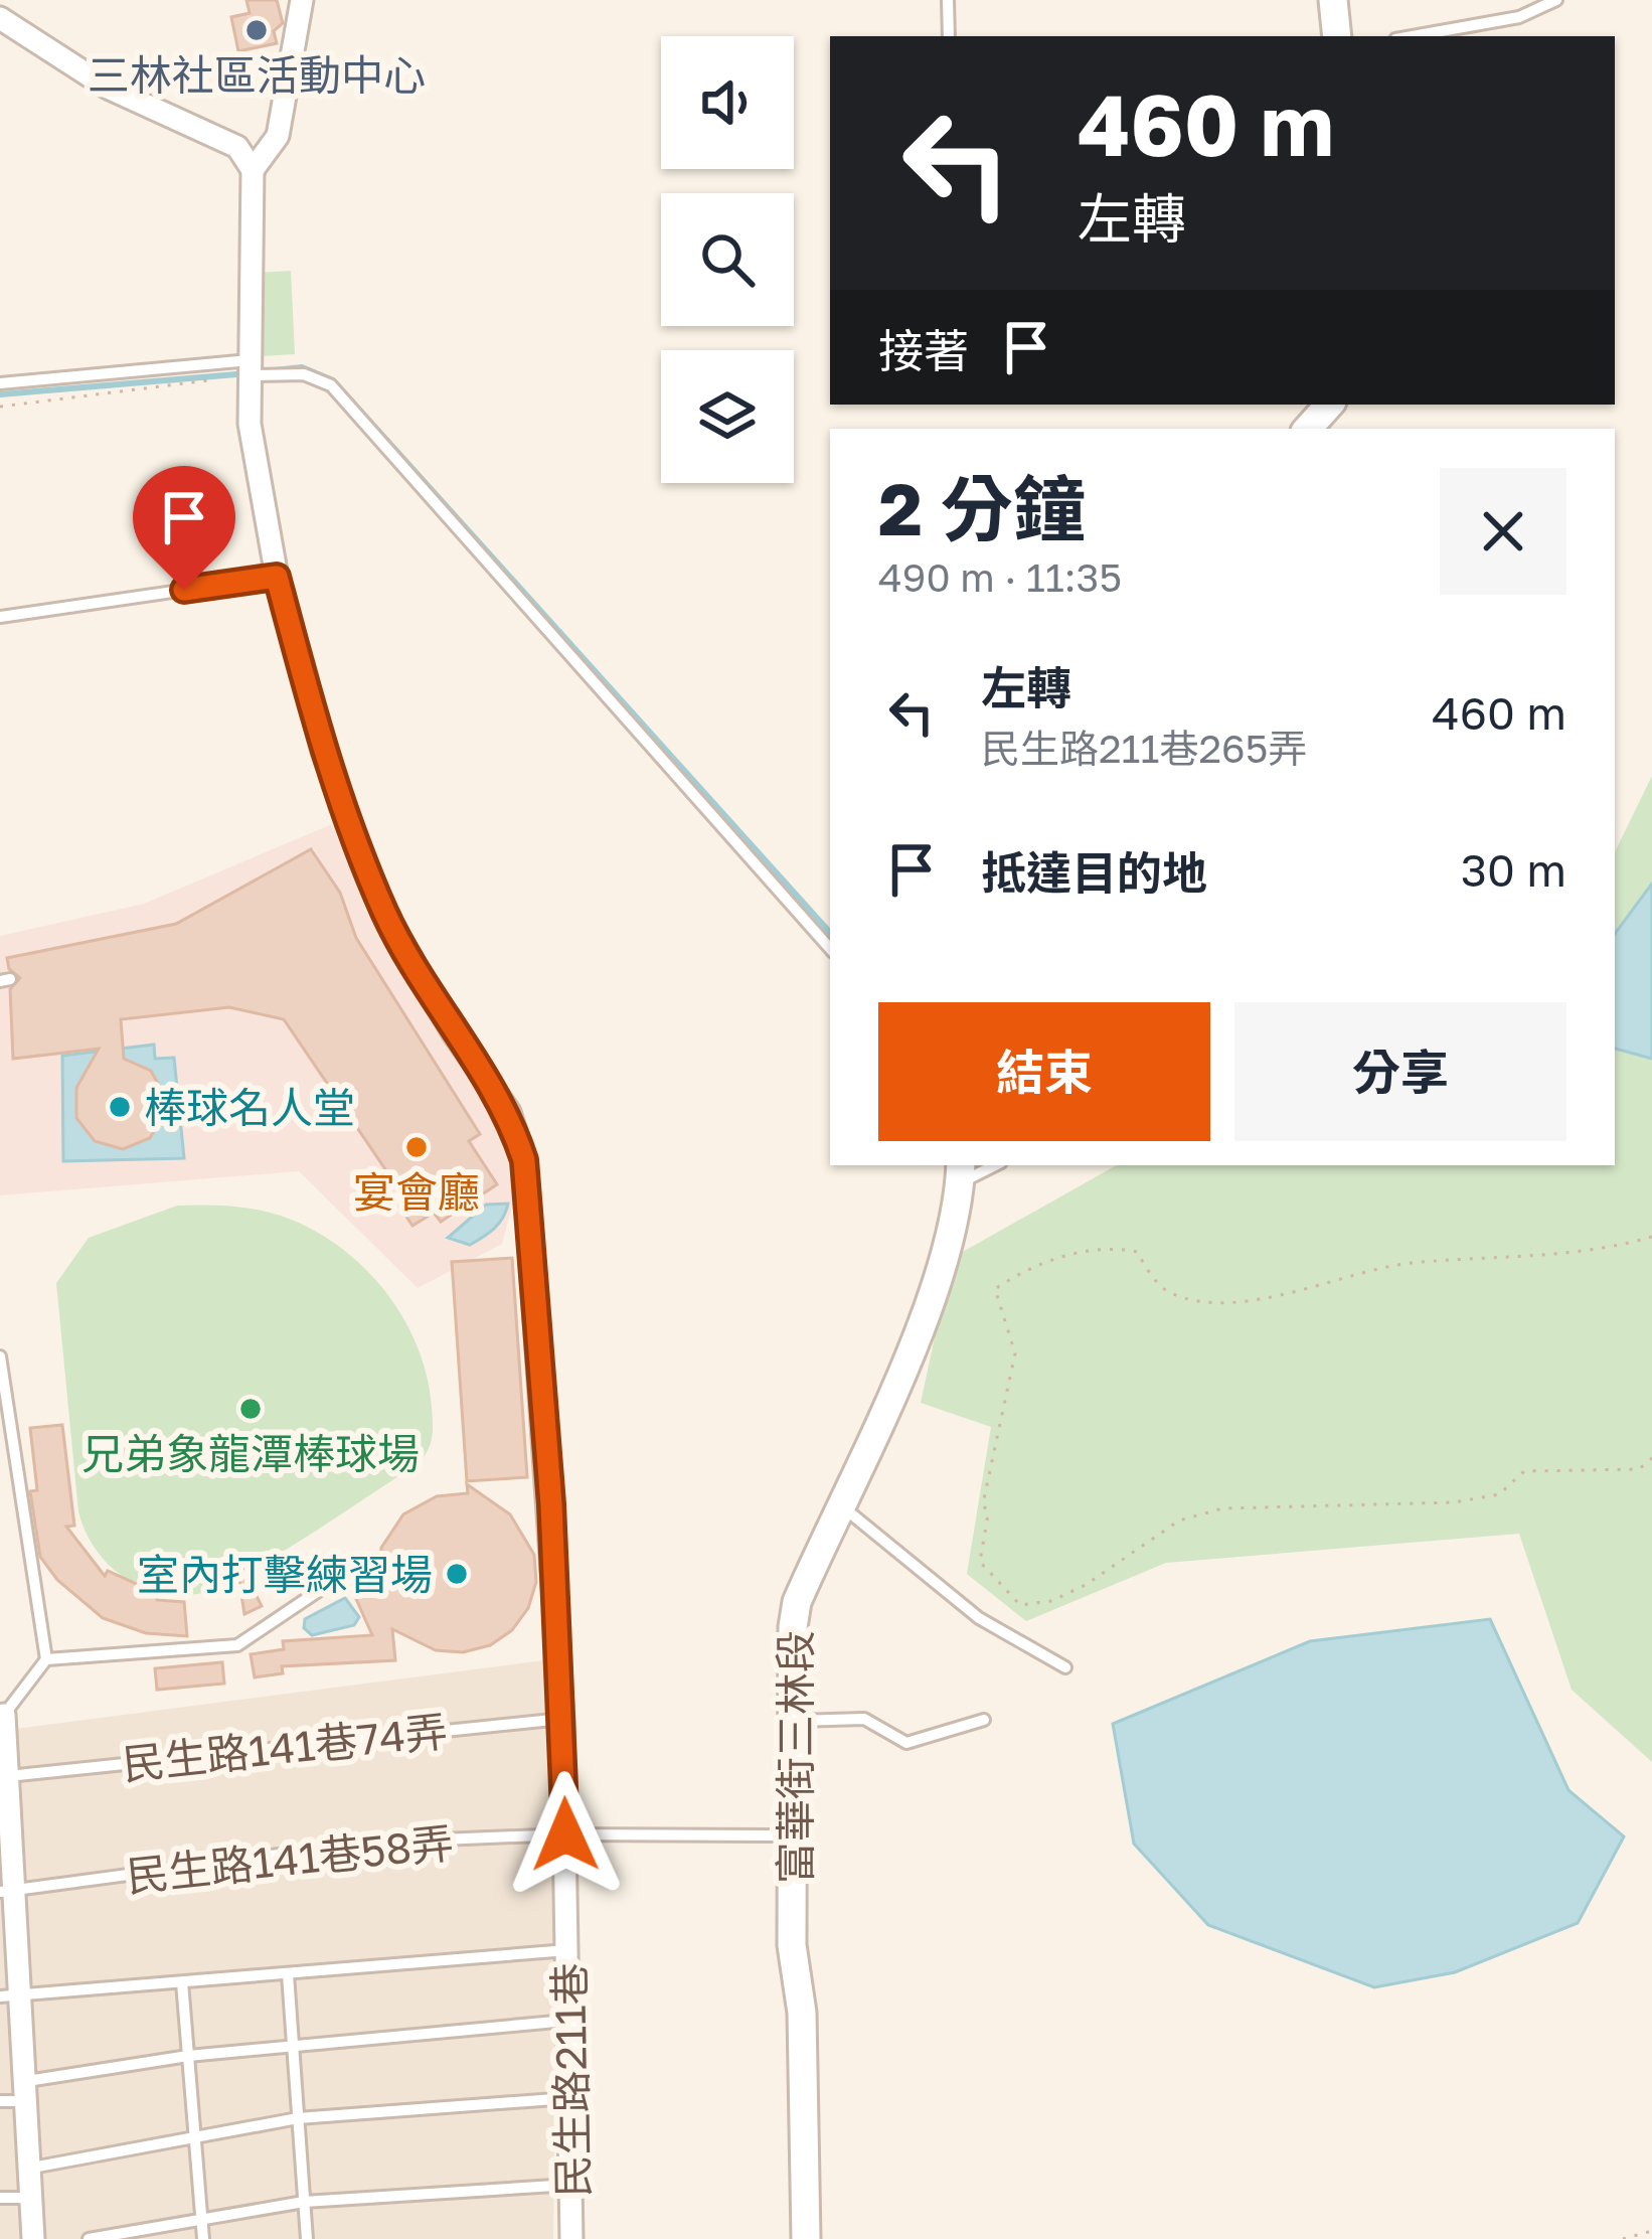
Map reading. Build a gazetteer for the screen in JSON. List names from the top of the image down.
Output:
{
  "streets": {
    "street": ["富華街三林段", "民生路211巷"],
    "lane": ["民生路141巷74弄", "民生路141巷58弄"]
  },
  "crossings": [
    ["民生路141巷74弄", "民生路211巷"],
    ["富華街三林段", "民生路141巷58弄"],
    ["民生路141巷58弄", "民生路211巷"]
  ],
  "places": [
    "三林社區活動中心",
    "棒球名人堂",
    "宴會廳",
    "兄弟象龍潭棒球場",
    "室內打擊練習場"
  ],
  "page": {
    "turn": ["460 m", "左轉"],
    "then": "接著",
    "heading": ["2 分鐘", "490 m · 11:35"],
    "list": [
      {
        "name": "左轉",
        "note": "民生路211巷265弄",
        "value": "460 m"
      },
      {
        "name": "抵達目的地",
        "value": "30 m"
      }
    ],
    "buttons": ["結束", "分享"]
  }
}
